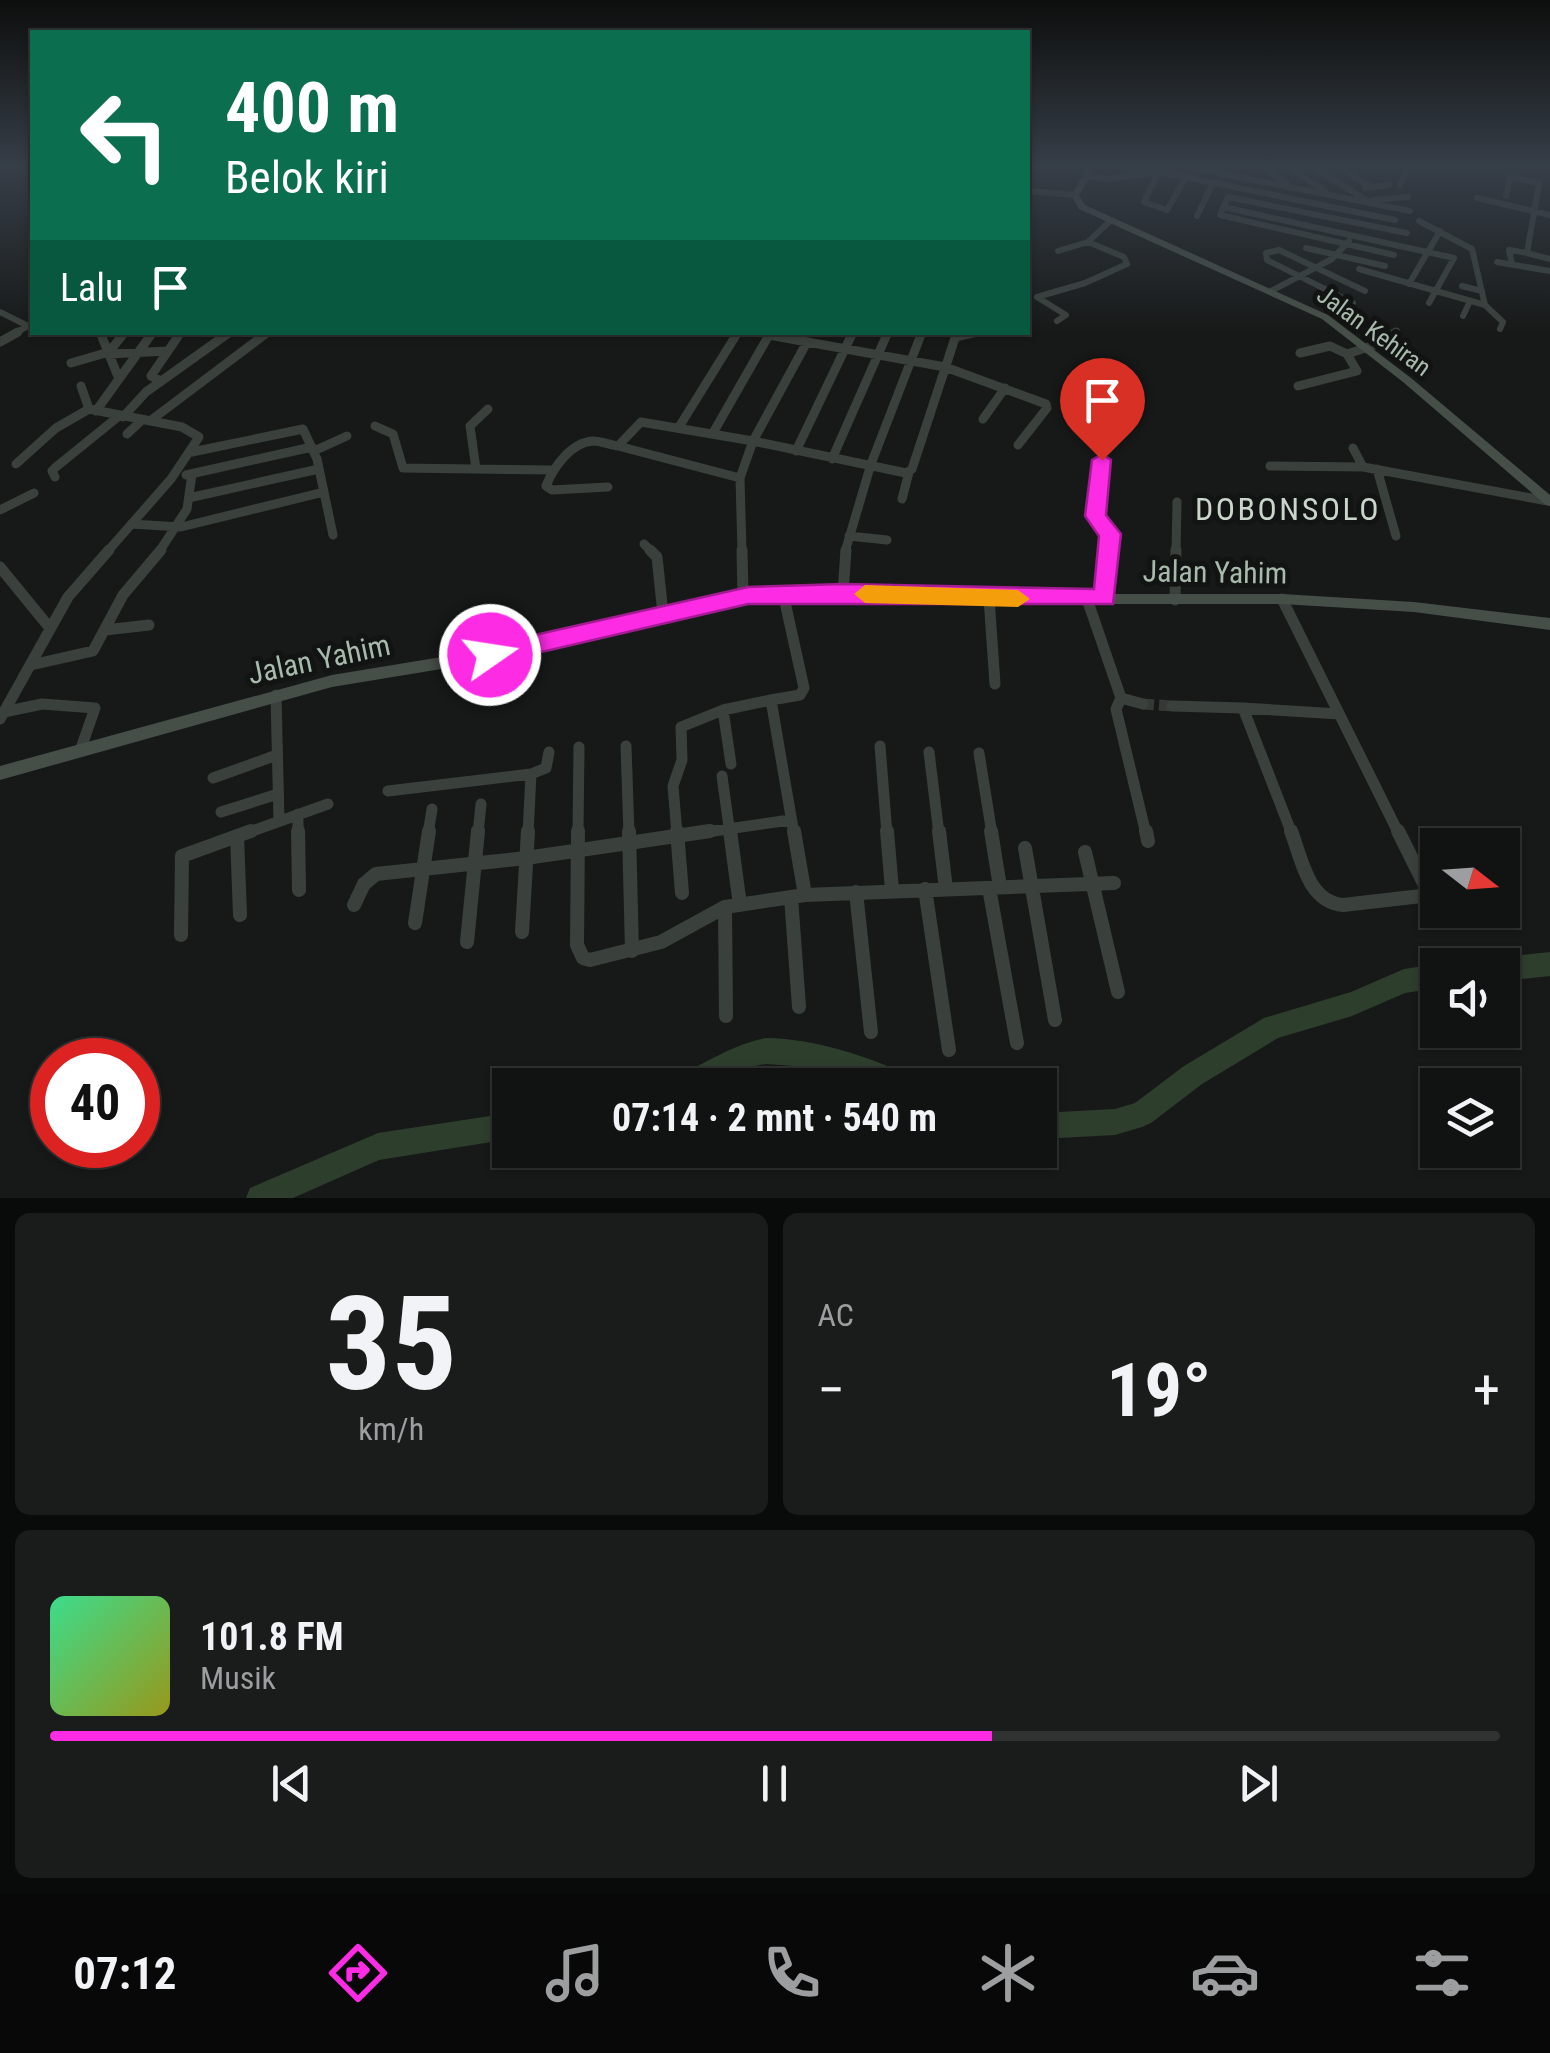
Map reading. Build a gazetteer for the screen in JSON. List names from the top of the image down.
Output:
{
  "streets": {
    "street": ["Jalan Kehiran", "Jalan Yahim"]
  },
  "districts": ["DOBONSOLO"],
  "north": "right",
  "page": {
    "turn": ["400 m", "Belok kiri"],
    "then": "Lalu",
    "limit": "40",
    "trip": "07:14 · 2 mnt · 540 m",
    "tile": [
      ["35", "km/h"],
      "AC"
    ],
    "heat": ["−", "19°", "+"],
    "song": ["101.8 FM", "Musik"],
    "tabs": "07:12"
  }
}
